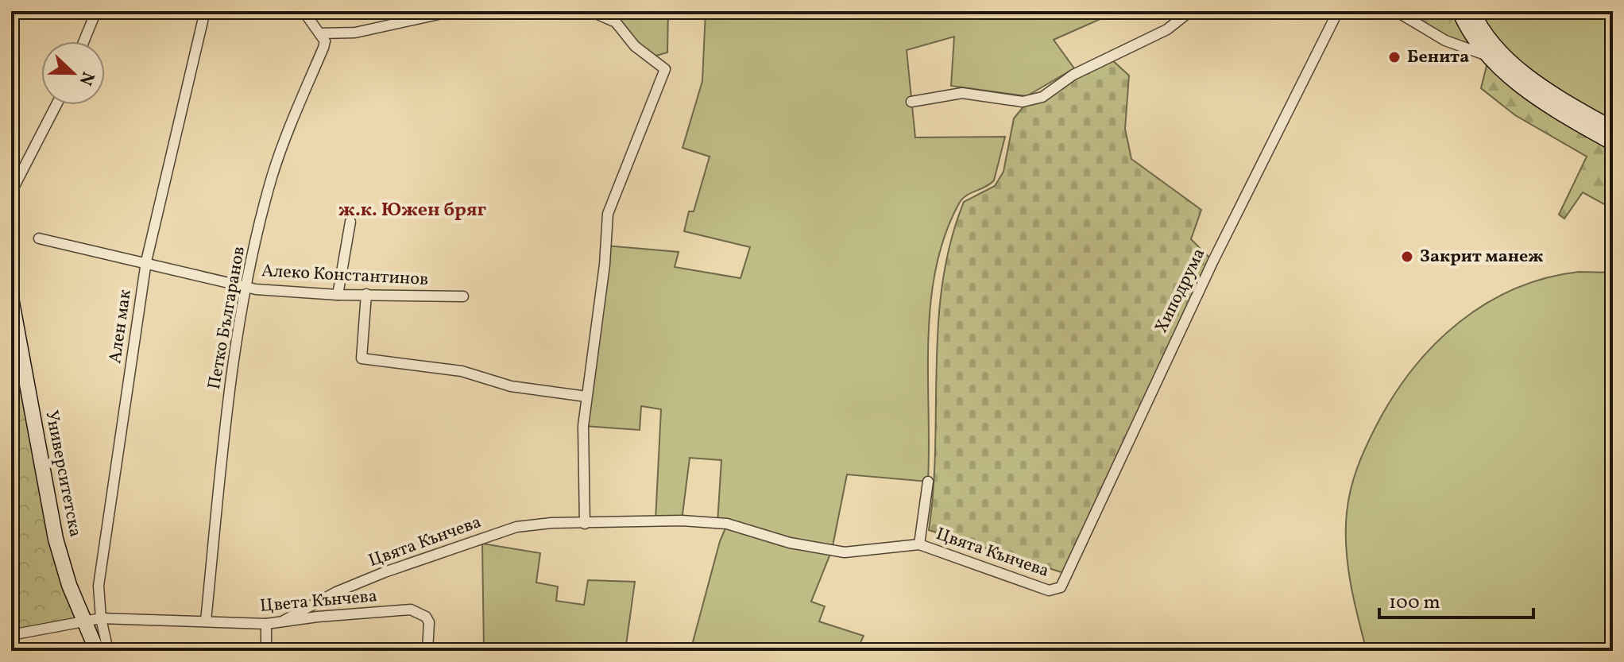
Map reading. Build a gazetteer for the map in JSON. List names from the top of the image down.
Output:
{
  "streets": {
    "main road": ["Университетска"],
    "street": [
      "Алеко Константинов",
      "Хиподрума",
      "Петко Българанов",
      "Ален мак",
      "Цвята Кънчева",
      "Цвета Кънчева"
    ]
  },
  "crossings": [
    ["Алеко Константинов", "Петко Българанов"],
    ["Алеко Константинов", "Ален мак"],
    ["Хиподрума", "Цвята Кънчева"],
    ["Петко Българанов", "Цвета Кънчева"],
    ["Ален мак", "Цвета Кънчева"],
    ["Университетска", "Цвета Кънчева"],
    ["Цвята Кънчева", "Цвета Кънчева"]
  ],
  "districts": ["ж.к. Южен бряг"],
  "places": ["Бенита", "Закрит манеж"],
  "scale_bar": "100 m",
  "north": "right"
}
